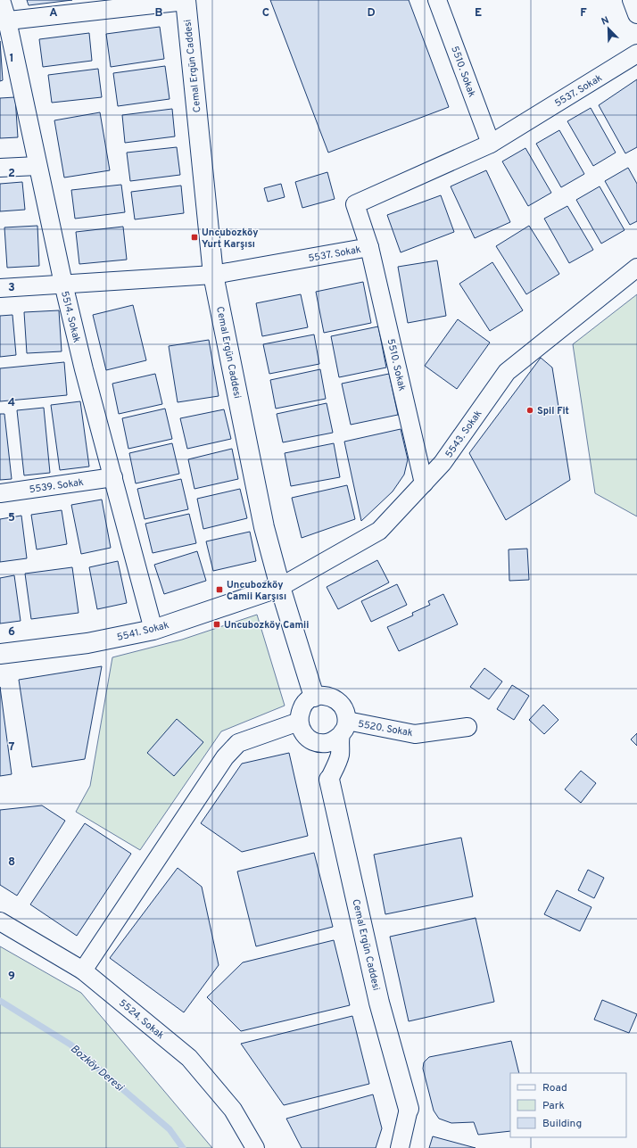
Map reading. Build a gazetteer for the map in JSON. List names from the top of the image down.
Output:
{
  "streets": {
    "street": [
      "Cemal Ergün Caddesi",
      "5510. Sokak",
      "5537. Sokak",
      "5514. Sokak",
      "5543. Sokak",
      "5539. Sokak",
      "5541. Sokak",
      "5520. Sokak",
      "5524. Sokak"
    ]
  },
  "crossings": [
    ["Cemal Ergün Caddesi", "5537. Sokak"],
    ["Cemal Ergün Caddesi", "5543. Sokak"],
    ["Cemal Ergün Caddesi", "5541. Sokak"],
    ["Cemal Ergün Caddesi", "5520. Sokak"],
    ["5510. Sokak", "5537. Sokak"],
    ["5510. Sokak", "5543. Sokak"],
    ["5537. Sokak", "5514. Sokak"],
    ["5514. Sokak", "5539. Sokak"],
    ["5514. Sokak", "5541. Sokak"],
    ["5543. Sokak", "5541. Sokak"]
  ],
  "water": ["Bozköy Deresi"],
  "places": {
    "transit": ["Uncubozköy Yurt Karşısı", "Uncubozköy Camii Karşısı", "Uncubozköy Camii"],
    "other": ["Spil Fit"]
  },
  "legend": ["Road", "Park", "Building"],
  "north": "top left",
  "grid": {
    "columns": [
      "A",
      "B",
      "C",
      "D",
      "E",
      "F"
    ],
    "rows": [
      "1",
      "2",
      "3",
      "4",
      "5",
      "6",
      "7",
      "8",
      "9"
    ]
  }
}
